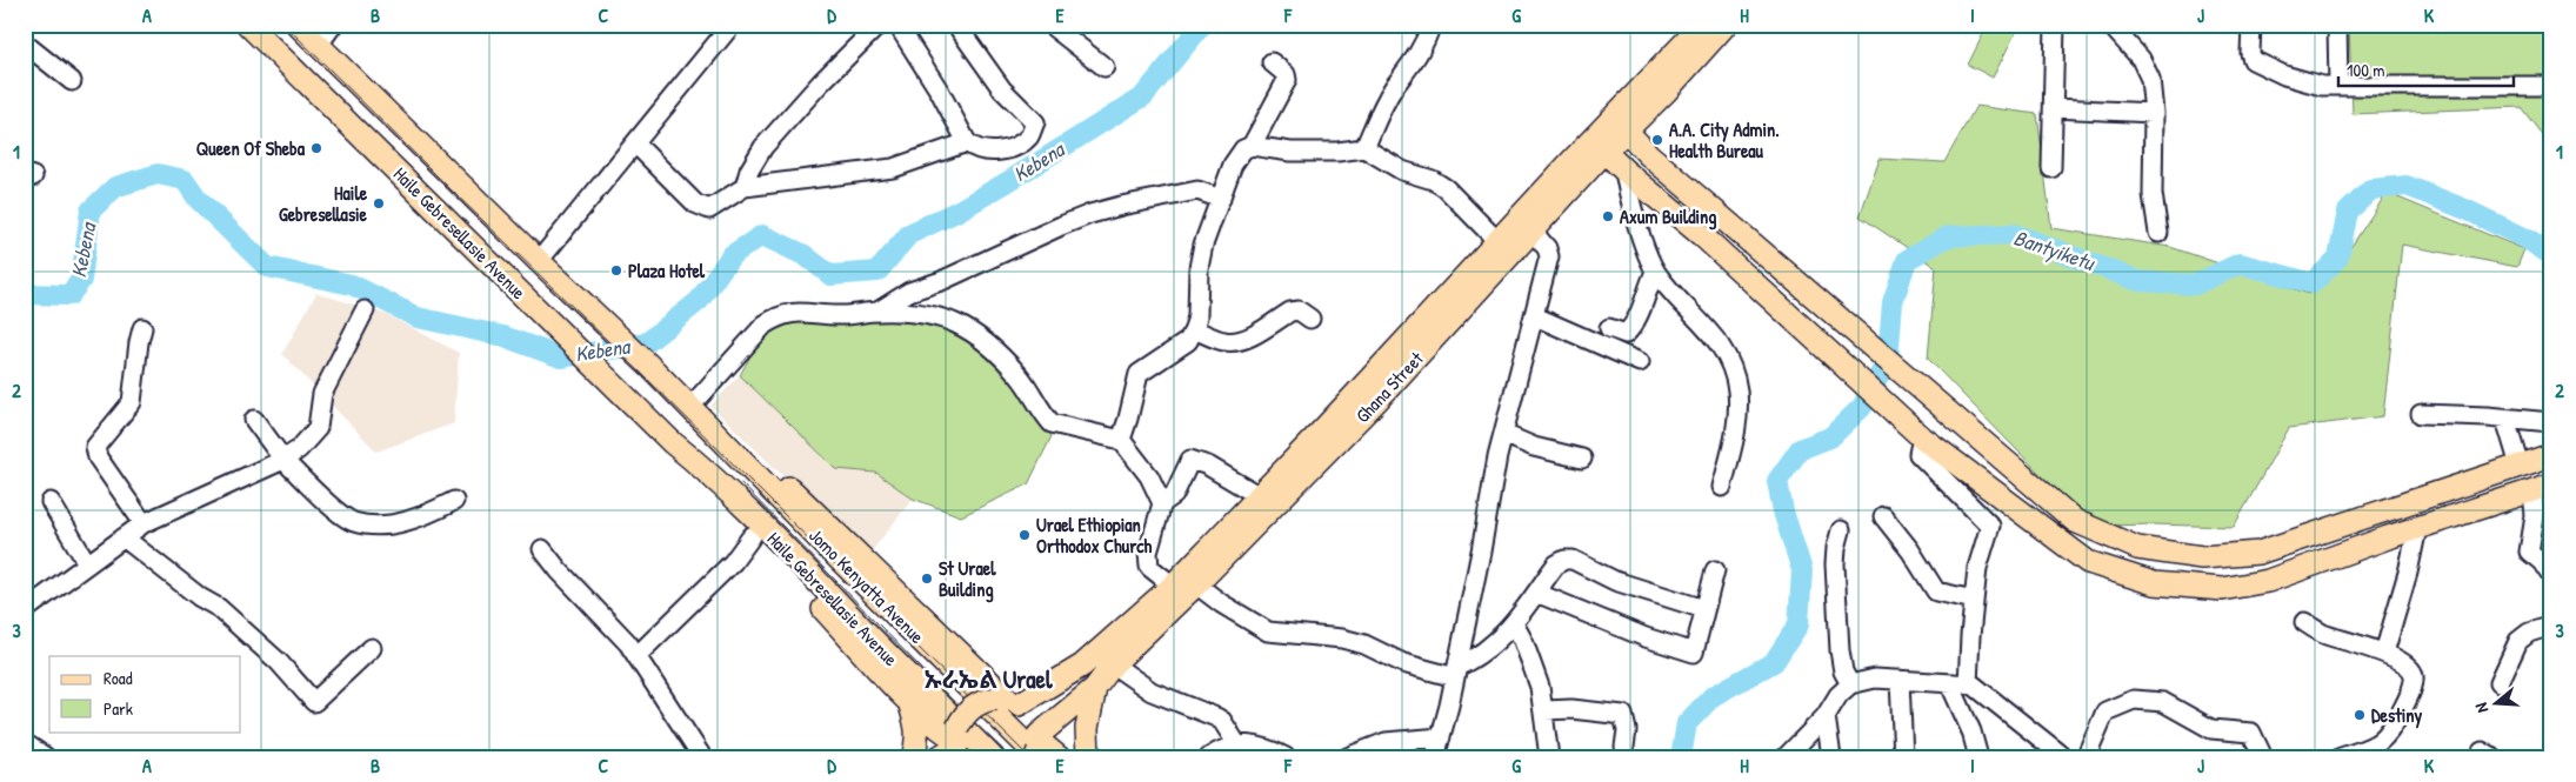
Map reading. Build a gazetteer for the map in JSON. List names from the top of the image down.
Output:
{
  "streets": {
    "main road": ["Haile Gebresellasie Avenue", "Ghana Street", "Jomo Kenyatta Avenue"]
  },
  "crossings": [
    ["Haile Gebresellasie Avenue", "Ghana Street"],
    ["Haile Gebresellasie Avenue", "Jomo Kenyatta Avenue"],
    ["Ghana Street", "Jomo Kenyatta Avenue"]
  ],
  "districts": ["ኡራኤል Urael"],
  "water": ["Kebena", "Bantyiketu"],
  "places": [
    "A.A. City Admin. Health Bureau",
    "Queen Of Sheba",
    "Haile Gebresellasie",
    "Axum Building",
    "Plaza Hotel",
    "Urael Ethiopian Orthodox Church",
    "St Urael Building",
    "Destiny"
  ],
  "legend": ["Road", "Park"],
  "scale_bar": "100 m",
  "north": "left",
  "grid": {
    "columns": [
      "A",
      "B",
      "C",
      "D",
      "E",
      "F",
      "G",
      "H",
      "I",
      "J",
      "K"
    ],
    "rows": ["1", "2", "3"]
  }
}
